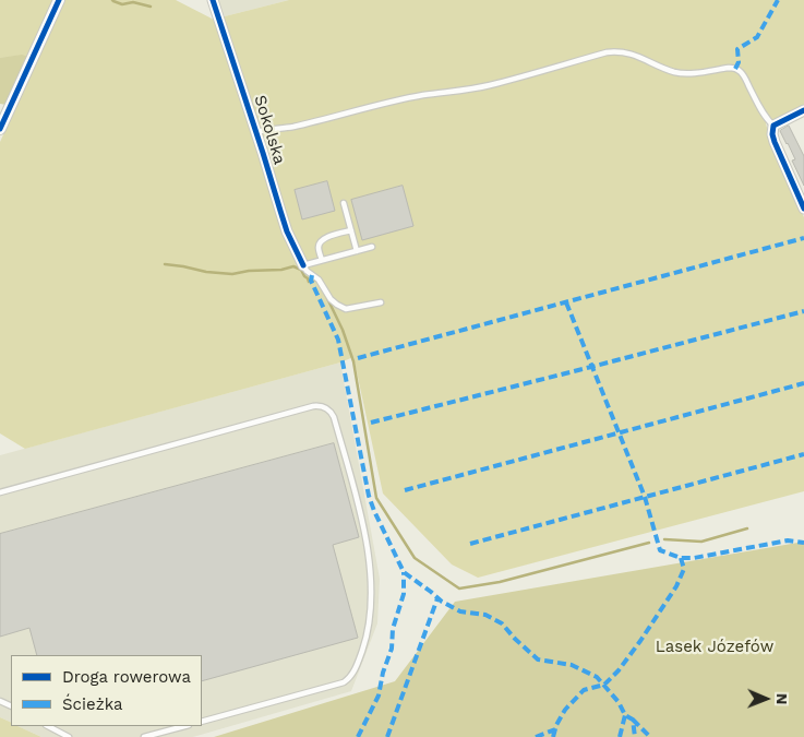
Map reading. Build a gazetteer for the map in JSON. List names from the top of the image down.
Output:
{
  "streets": {
    "street": ["Sokolska"]
  },
  "parks": ["Lasek Józefów"],
  "legend": ["Droga rowerowa", "Ścieżka"],
  "north": "right"
}
